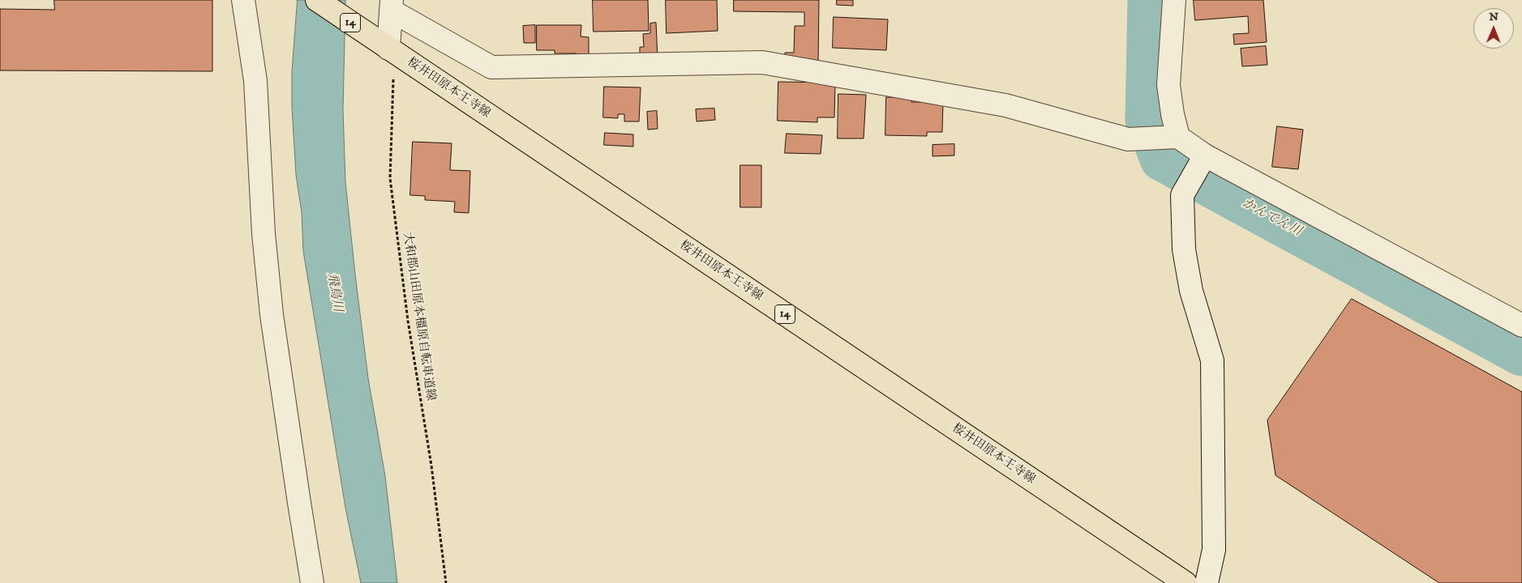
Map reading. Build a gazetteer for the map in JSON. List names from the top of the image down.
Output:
{
  "streets": {
    "main road": ["14", "桜井田原本王寺線"],
    "path": ["大和郡山田原本橿原自転車道線"]
  },
  "crossings": [
    ["桜井田原本王寺線", "大和郡山田原本橿原自転車道線"]
  ],
  "water": ["かんでん川", "飛鳥川"],
  "north": "top"
}
